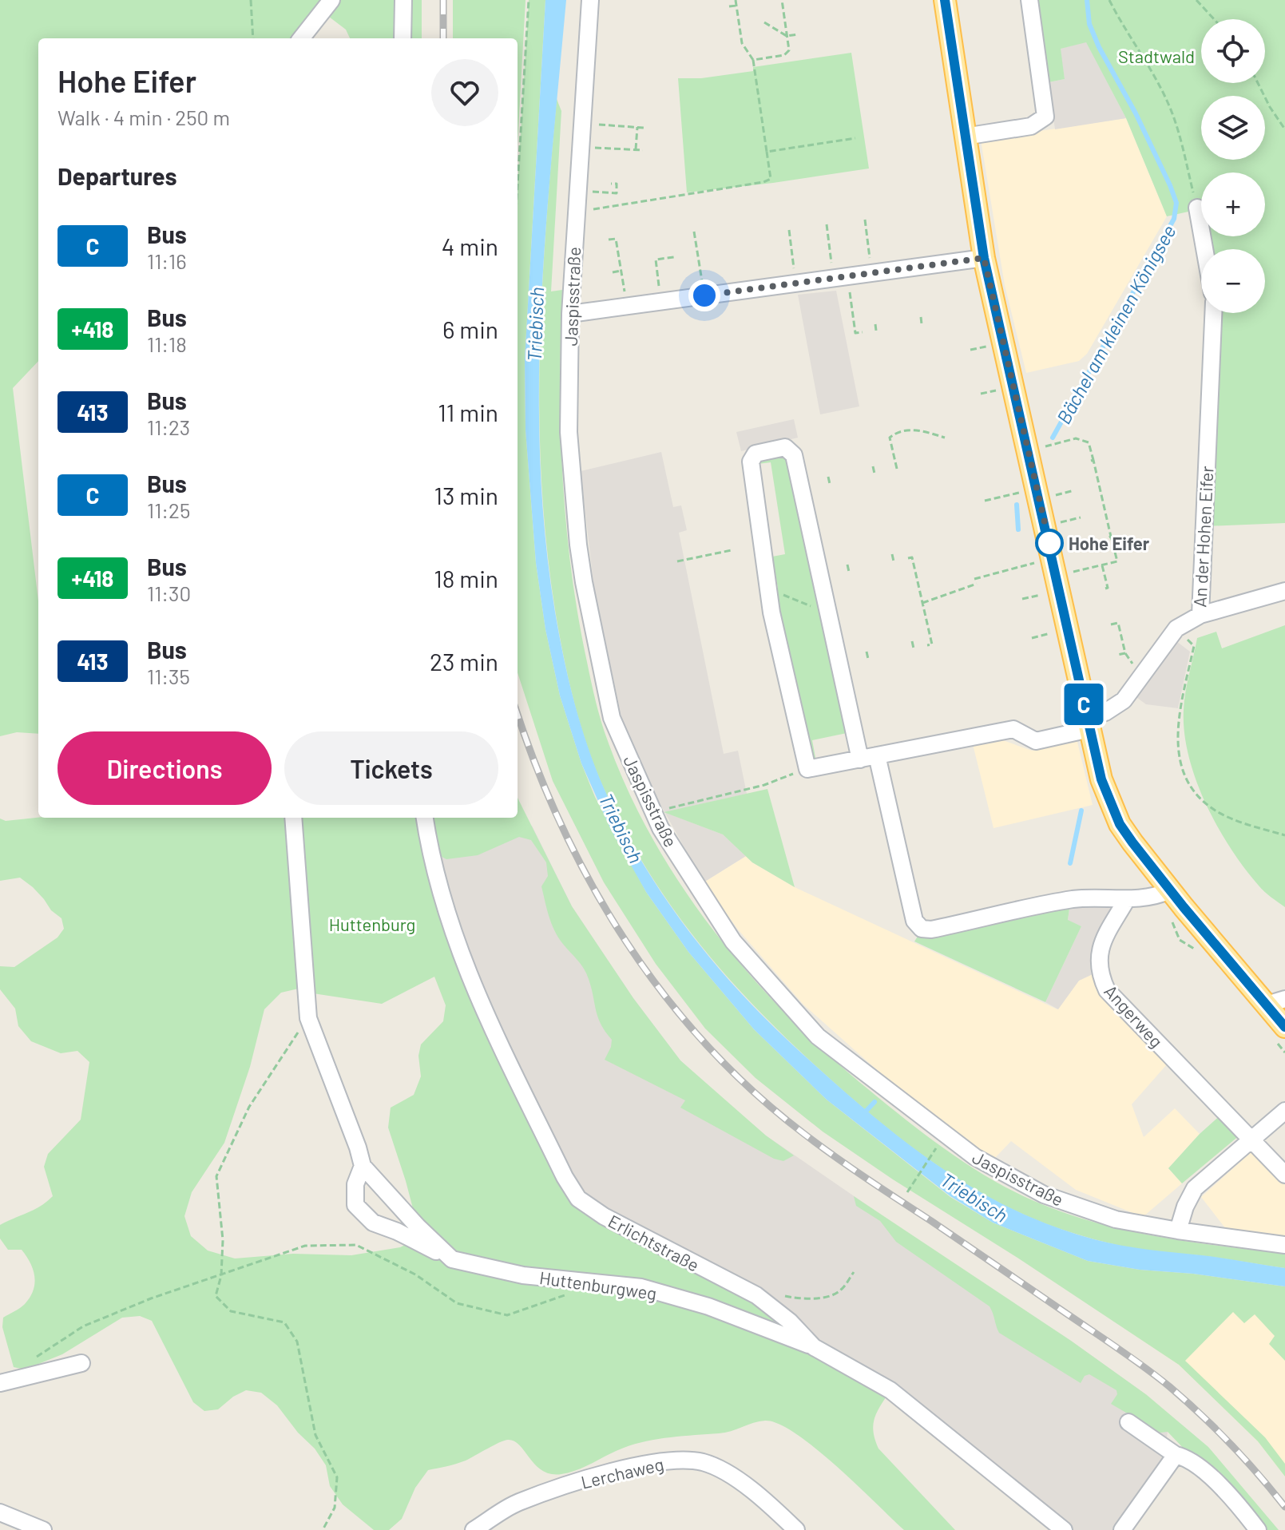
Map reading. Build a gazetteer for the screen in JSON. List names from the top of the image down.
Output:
{
  "streets": {
    "street": [
      "Jaspisstraße",
      "An der Hohen Eifer",
      "Angerweg",
      "Erlichtstraße",
      "Huttenburgweg",
      "Lerchaweg"
    ]
  },
  "crossings": [
    ["Erlichtstraße", "Huttenburgweg"]
  ],
  "water": ["Triebisch", "Bächel am kleinen Königsee"],
  "parks": ["Stadtwald", "Huttenburg"],
  "places": ["Hohe Eifer"],
  "lines": ["bus line C"],
  "page": {
    "on_map": "C",
    "map_buttons": ["+", "−"],
    "heading": [
      ["Hohe Eifer", "Walk · 4 min · 250 m"],
      "Departures"
    ],
    "list": [
      {
        "mark": "C",
        "name": "Bus",
        "note": "11:16",
        "value": "4 min"
      },
      {
        "mark": "+418",
        "name": "Bus",
        "note": "11:18",
        "value": "6 min"
      },
      {
        "mark": "413",
        "name": "Bus",
        "note": "11:23",
        "value": "11 min"
      },
      {
        "mark": "C",
        "name": "Bus",
        "note": "11:25",
        "value": "13 min"
      },
      {
        "mark": "+418",
        "name": "Bus",
        "note": "11:30",
        "value": "18 min"
      },
      {
        "mark": "413",
        "name": "Bus",
        "note": "11:35",
        "value": "23 min"
      }
    ],
    "buttons": ["Directions", "Tickets"]
  }
}
